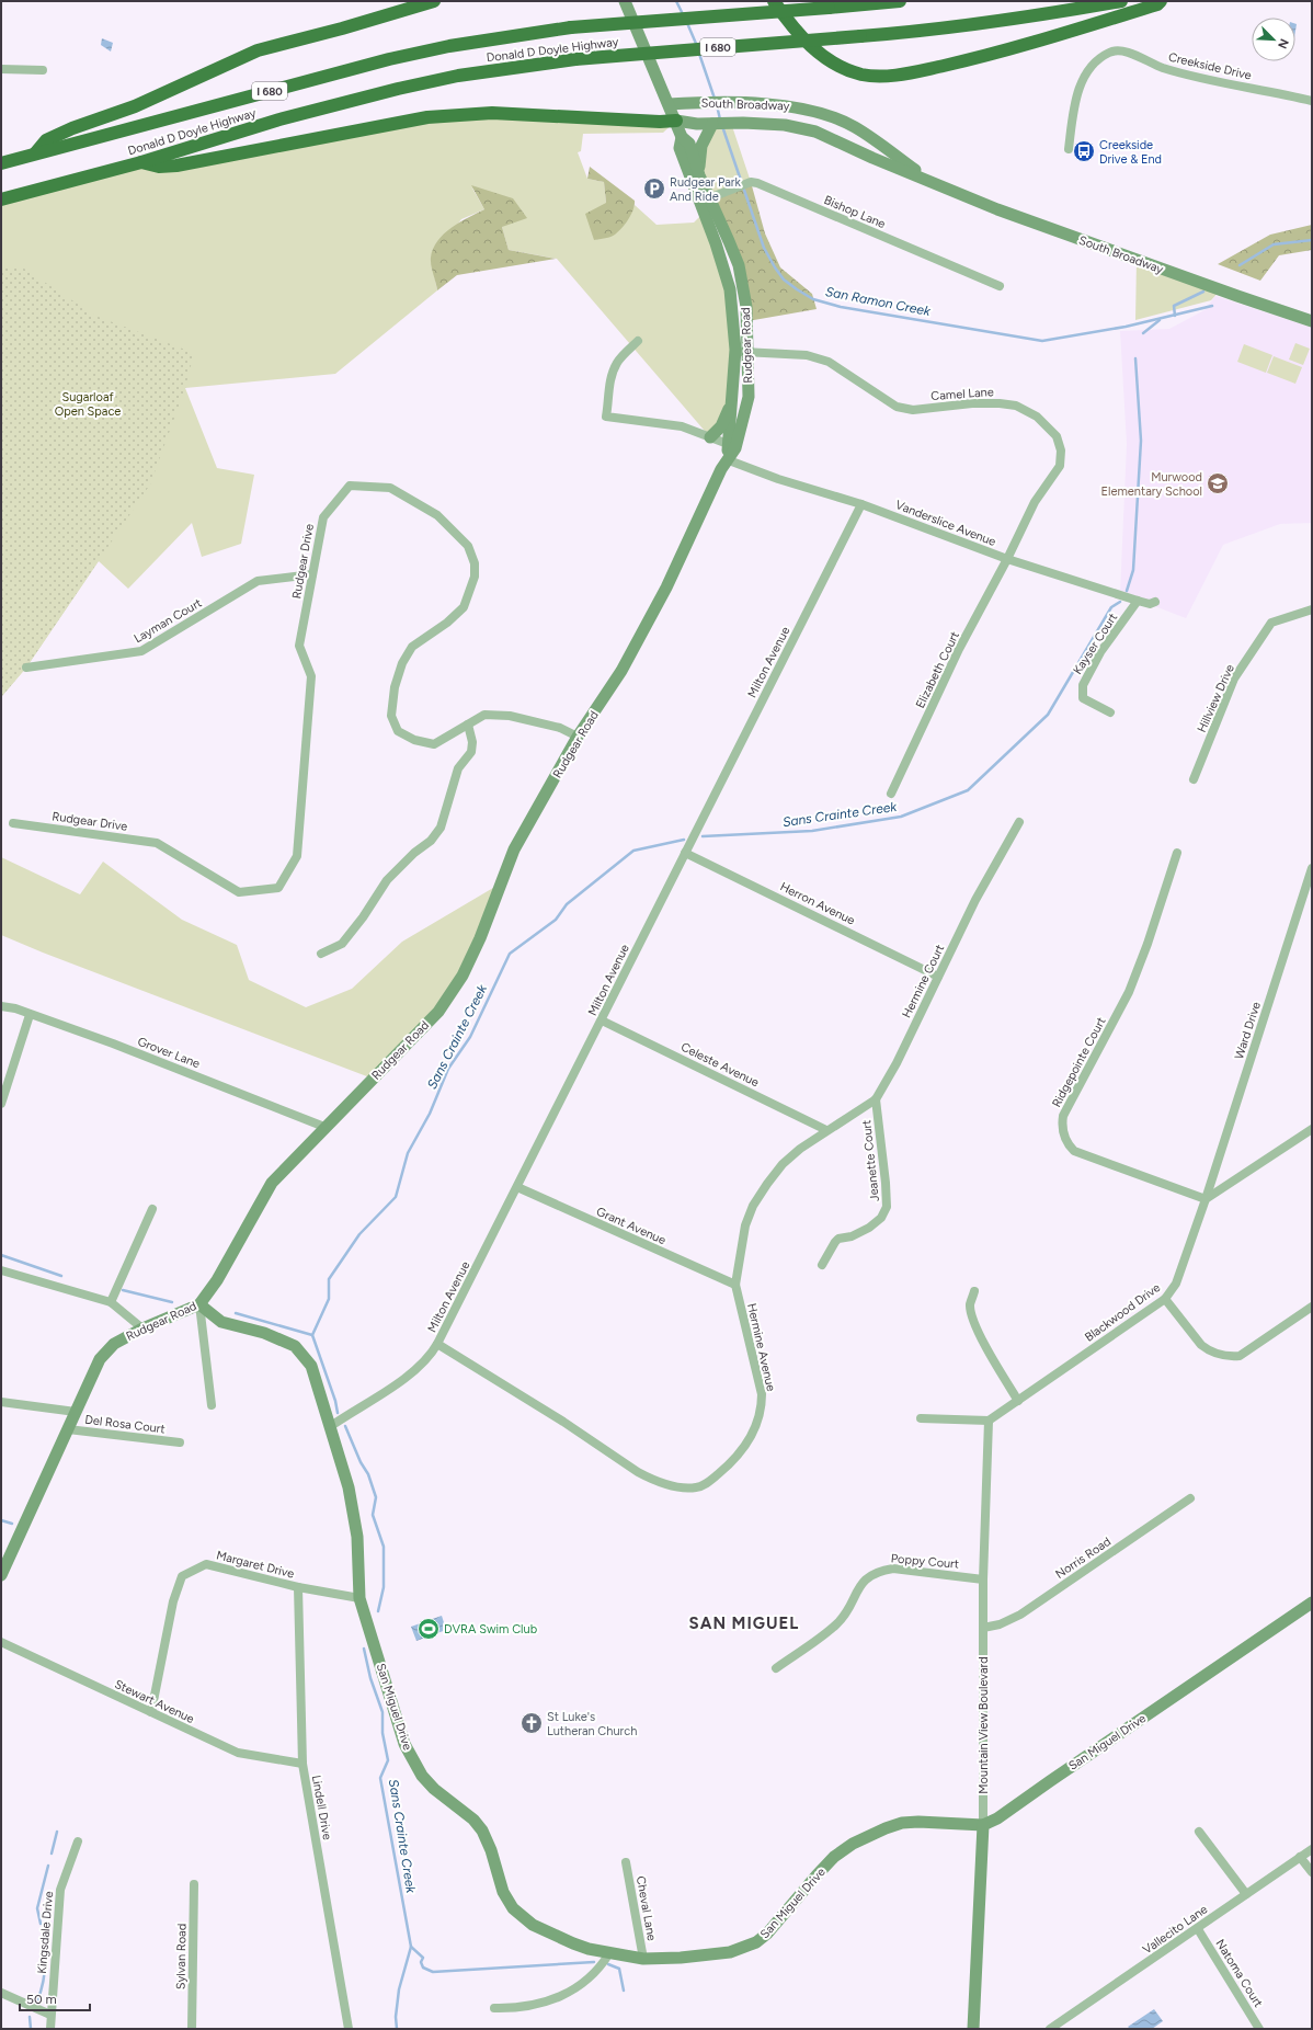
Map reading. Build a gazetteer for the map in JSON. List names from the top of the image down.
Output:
{
  "streets": {
    "highway": ["I 680", "Donald D Doyle Highway"],
    "street": [
      "Creekside Drive",
      "South Broadway",
      "Bishop Lane",
      "Rudgear Road",
      "Camel Lane",
      "Vanderslice Avenue",
      "Rudgear Drive",
      "Layman Court",
      "Kayser Court",
      "Milton Avenue",
      "Elizabeth Court",
      "Hillview Drive",
      "Herron Avenue",
      "Hermine Court",
      "Ward Drive",
      "Grover Lane",
      "Ridgepointe Court",
      "Celeste Avenue",
      "Jeanette Court",
      "Grant Avenue",
      "Blackwood Drive",
      "Hermine Avenue",
      "Del Rosa Court",
      "Norris Road",
      "Poppy Court",
      "Margaret Drive",
      "Stewart Avenue",
      "San Miguel Drive",
      "Mountain View Boulevard",
      "Lindell Drive",
      "Cheval Lane",
      "Vallecito Lane",
      "Kingsdale Drive",
      "Sylvan Road",
      "Natoma Court"
    ]
  },
  "crossings": [
    ["South Broadway", "Rudgear Road"],
    ["Bishop Lane", "Rudgear Road"],
    ["Rudgear Road", "Camel Lane"],
    ["Rudgear Road", "Vanderslice Avenue"],
    ["Rudgear Road", "Rudgear Drive"],
    ["Rudgear Road", "Grover Lane"],
    ["Rudgear Road", "Del Rosa Court"],
    ["Rudgear Road", "San Miguel Drive"],
    ["Camel Lane", "Vanderslice Avenue"],
    ["Camel Lane", "Elizabeth Court"],
    ["Vanderslice Avenue", "Kayser Court"],
    ["Vanderslice Avenue", "Milton Avenue"],
    ["Vanderslice Avenue", "Elizabeth Court"],
    ["Rudgear Drive", "Layman Court"],
    ["Milton Avenue", "Herron Avenue"],
    ["Milton Avenue", "Celeste Avenue"],
    ["Milton Avenue", "Grant Avenue"],
    ["Milton Avenue", "Hermine Avenue"],
    ["Milton Avenue", "San Miguel Drive"],
    ["Herron Avenue", "Hermine Court"],
    ["Hermine Court", "Celeste Avenue"],
    ["Hermine Court", "Jeanette Court"],
    ["Hermine Court", "Hermine Avenue"],
    ["Ward Drive", "Ridgepointe Court"],
    ["Ward Drive", "Blackwood Drive"],
    ["Ridgepointe Court", "Blackwood Drive"],
    ["Celeste Avenue", "Hermine Avenue"],
    ["Grant Avenue", "Hermine Avenue"],
    ["Blackwood Drive", "Mountain View Boulevard"],
    ["Norris Road", "Mountain View Boulevard"],
    ["Poppy Court", "Mountain View Boulevard"],
    ["Margaret Drive", "Stewart Avenue"],
    ["Margaret Drive", "San Miguel Drive"],
    ["Margaret Drive", "Lindell Drive"],
    ["Stewart Avenue", "Lindell Drive"],
    ["San Miguel Drive", "Mountain View Boulevard"],
    ["San Miguel Drive", "Cheval Lane"],
    ["Vallecito Lane", "Natoma Court"]
  ],
  "districts": ["SAN MIGUEL"],
  "water": ["San Ramon Creek", "Sans Crainte Creek"],
  "parks": ["Sugarloaf Open Space"],
  "places": {
    "bus stop": ["Creekside Drive & End"],
    "parking": ["Rudgear Park And Ride"],
    "school or university": ["Murwood Elementary School"],
    "sports": ["DVRA Swim Club"],
    "church": ["St Luke's Lutheran Church"]
  },
  "scale_bar": "50 m",
  "north": "bottom right"
}
